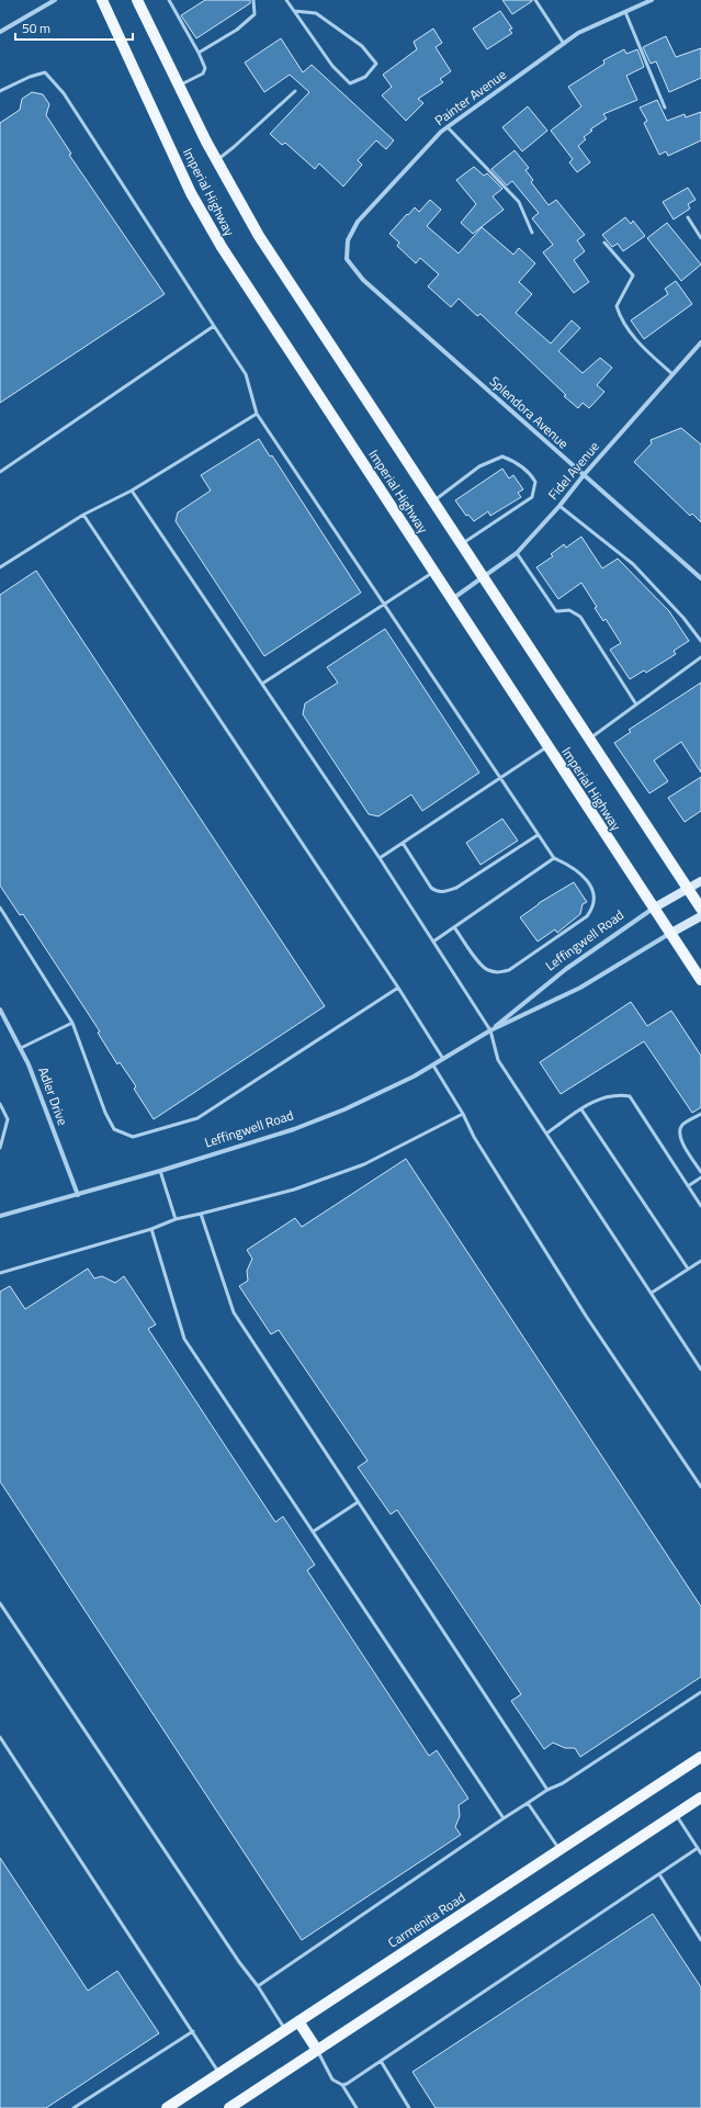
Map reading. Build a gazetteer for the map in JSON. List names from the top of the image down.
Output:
{
  "streets": {
    "main road": ["Imperial Highway", "Leffingwell Road", "Carmenita Road"],
    "street": [
      "Painter Avenue",
      "Splendora Avenue",
      "Fidel Avenue",
      "Adler Drive"
    ]
  },
  "crossings": [
    ["Painter Avenue", "Splendora Avenue"],
    ["Imperial Highway", "Fidel Avenue"],
    ["Imperial Highway", "Leffingwell Road"],
    ["Splendora Avenue", "Fidel Avenue"],
    ["Leffingwell Road", "Adler Drive"]
  ],
  "scale_bar": "50 m"
}
